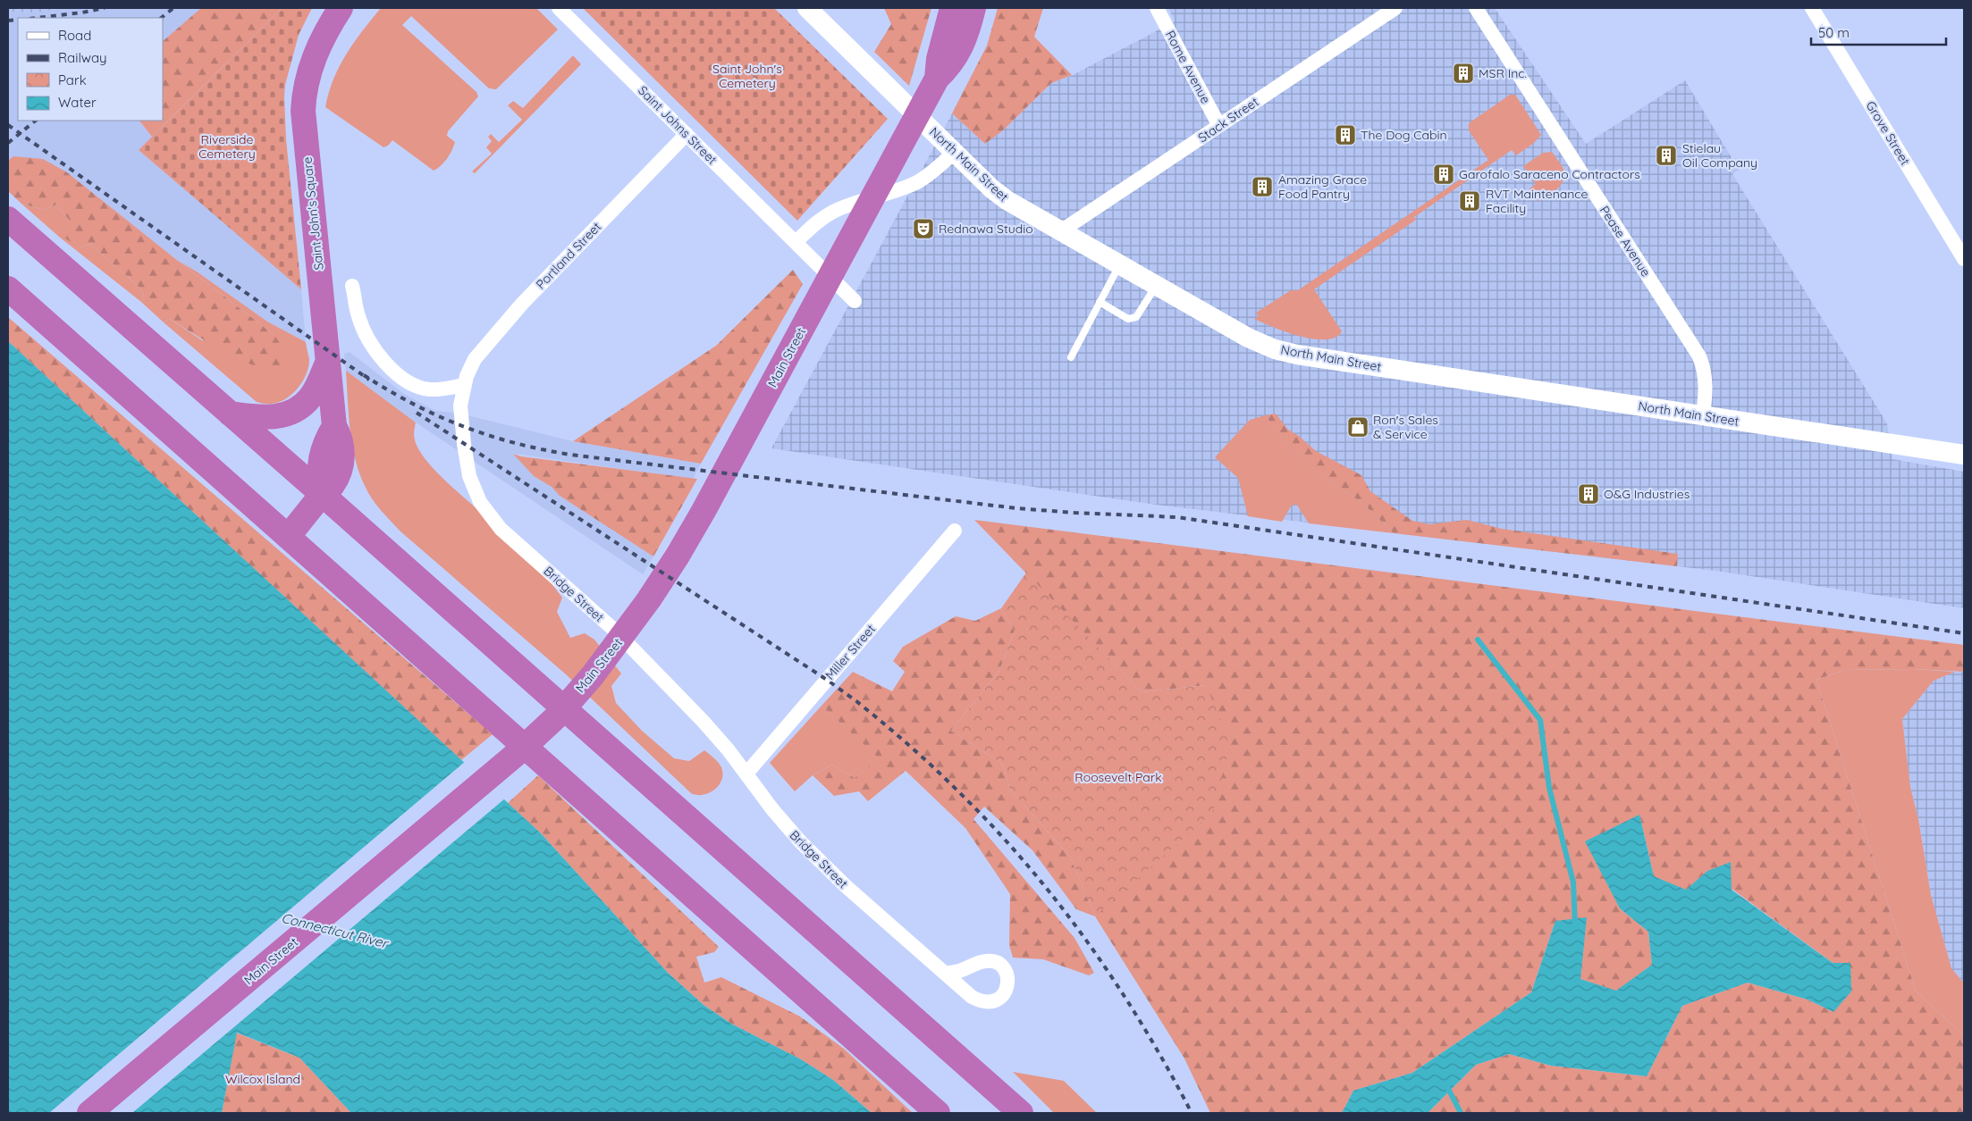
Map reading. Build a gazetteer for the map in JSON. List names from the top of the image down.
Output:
{
  "streets": {
    "highway": ["Saint John's Square", "Main Street"],
    "street": [
      "Rome Avenue",
      "Stack Street",
      "Saint Johns Street",
      "Grove Street",
      "North Main Street",
      "Pease Avenue",
      "Portland Street",
      "Bridge Street",
      "Miller Street"
    ]
  },
  "crossings": [
    ["Rome Avenue", "Stack Street"],
    ["Stack Street", "North Main Street"],
    ["Saint Johns Street", "Portland Street"],
    ["North Main Street", "Pease Avenue"],
    ["Portland Street", "Bridge Street"],
    ["Bridge Street", "Miller Street"]
  ],
  "water": ["Connecticut River"],
  "parks": [
    "Saint John's Cemetery",
    "Riverside Cemetery",
    "Roosevelt Park",
    "Wilcox Island"
  ],
  "places": {
    "building": [
      "MSR Inc.",
      "The Dog Cabin",
      "Stielau Oil Company",
      "Garofalo Saraceno Contractors",
      "Amazing Grace Food Pantry",
      "RVT Maintenance Facility",
      "O&G Industries"
    ],
    "theatre": ["Rednawa Studio"],
    "shop": ["Ron's Sales & Service"]
  },
  "legend": [
    "Road",
    "Railway",
    "Park",
    "Water"
  ],
  "scale_bar": "50 m"
}
